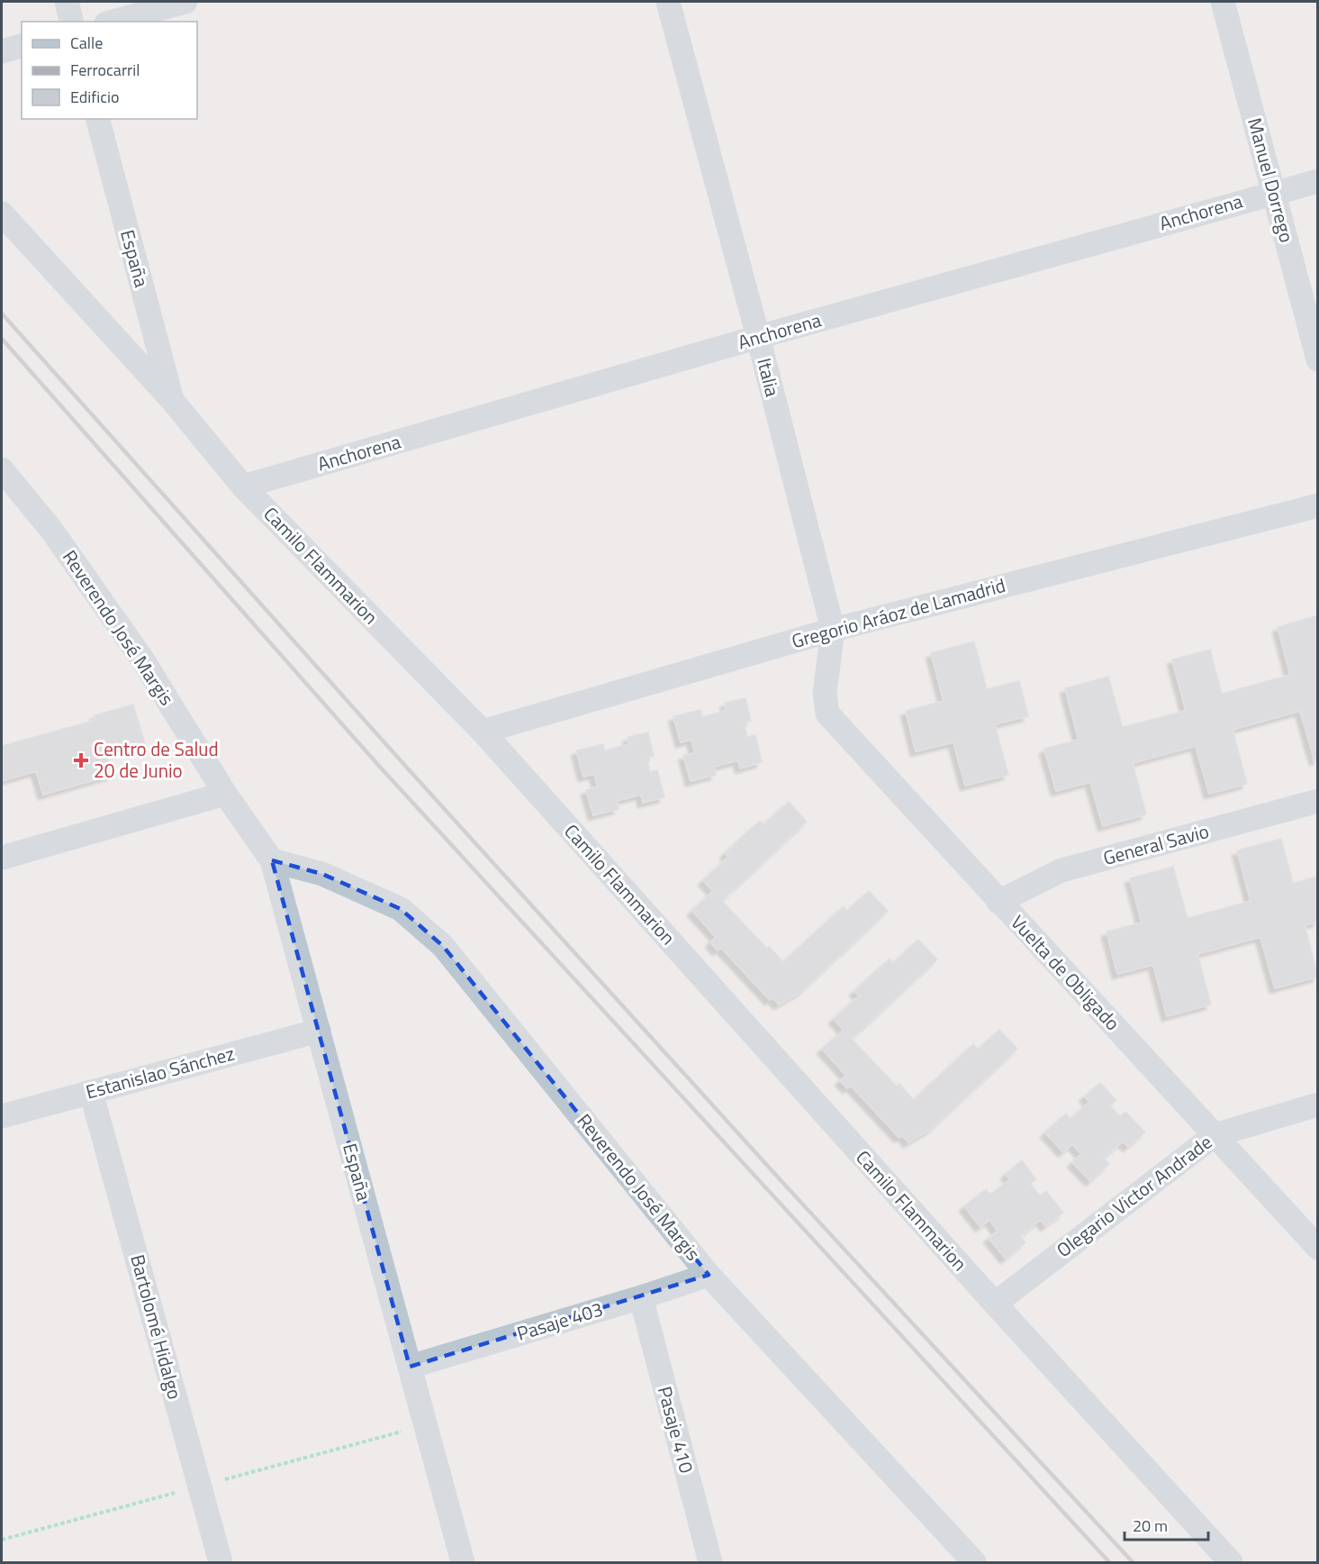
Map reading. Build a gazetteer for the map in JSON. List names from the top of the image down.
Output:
{
  "streets": {
    "street": [
      "Manuel Dorrego",
      "Anchorena",
      "España",
      "Italia",
      "Camilo Flammarion",
      "Gregorio Aráoz de Lamadrid",
      "Reverendo José Margis",
      "General Savio",
      "Vuelta de Obligado",
      "Estanislao Sánchez",
      "Olegario Victor Andrade",
      "Pasaje 403",
      "Bartolomé Hidalgo",
      "Pasaje 410"
    ]
  },
  "crossings": [
    ["Manuel Dorrego", "Anchorena"],
    ["Anchorena", "Italia"],
    ["Anchorena", "Camilo Flammarion"],
    ["España", "Camilo Flammarion"],
    ["España", "Reverendo José Margis"],
    ["España", "Estanislao Sánchez"],
    ["España", "Pasaje 403"],
    ["Italia", "Gregorio Aráoz de Lamadrid"],
    ["Italia", "Vuelta de Obligado"],
    ["Camilo Flammarion", "Gregorio Aráoz de Lamadrid"],
    ["Camilo Flammarion", "Olegario Victor Andrade"],
    ["Reverendo José Margis", "Pasaje 403"],
    ["General Savio", "Vuelta de Obligado"],
    ["Vuelta de Obligado", "Olegario Victor Andrade"],
    ["Estanislao Sánchez", "Bartolomé Hidalgo"],
    ["Pasaje 403", "Pasaje 410"]
  ],
  "places": {
    "health": ["Centro de Salud 20 de Junio"]
  },
  "legend": ["Calle", "Ferrocarril", "Edificio"],
  "scale_bar": "20 m"
}
